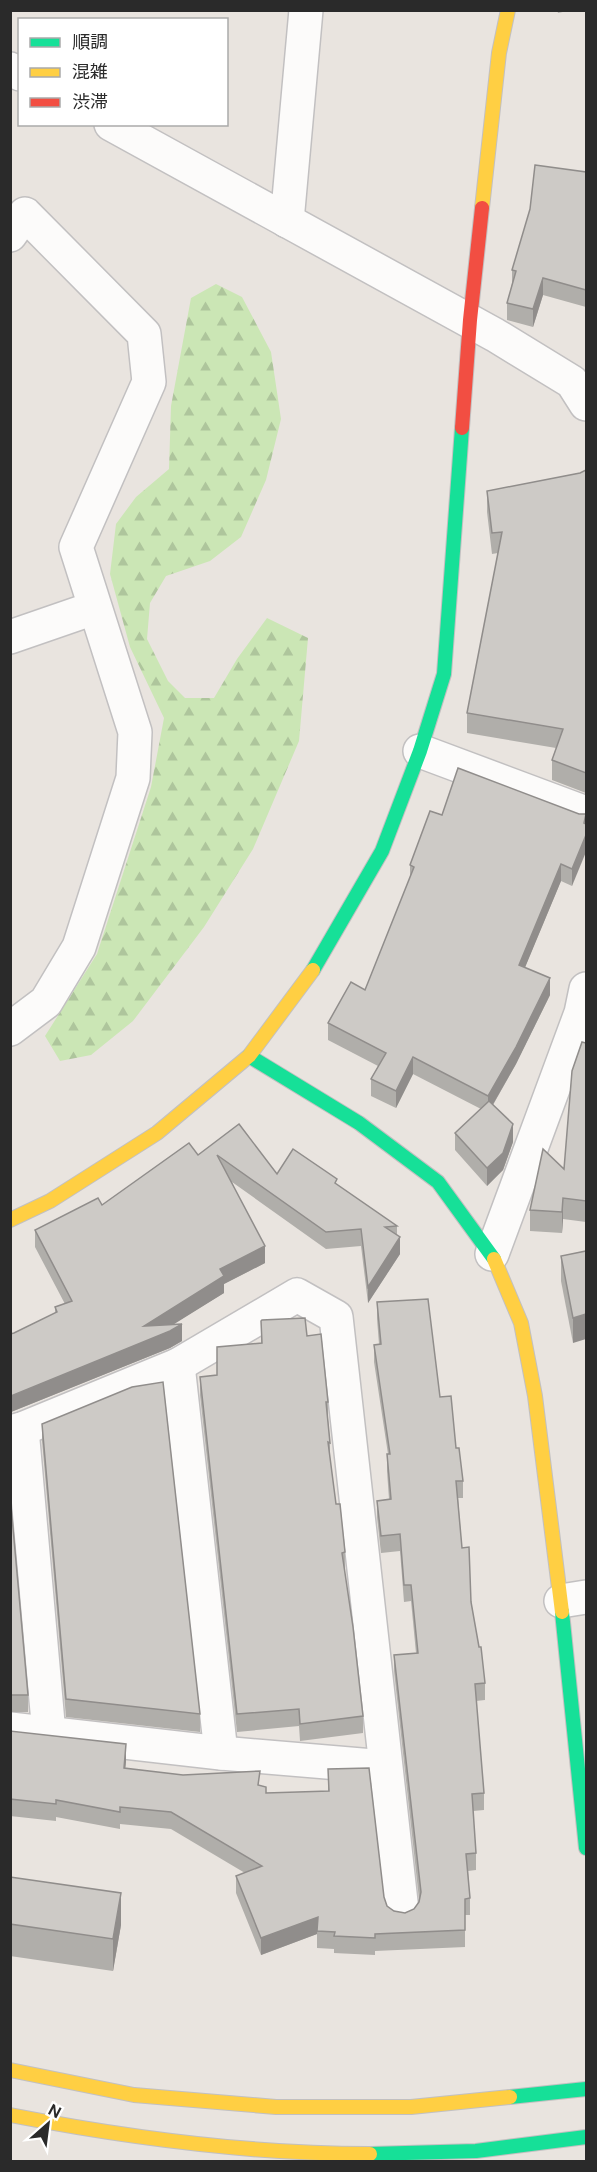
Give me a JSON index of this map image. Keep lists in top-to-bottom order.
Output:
{
  "legend": ["順調", "混雑", "渋滞"],
  "north": "top right"
}
